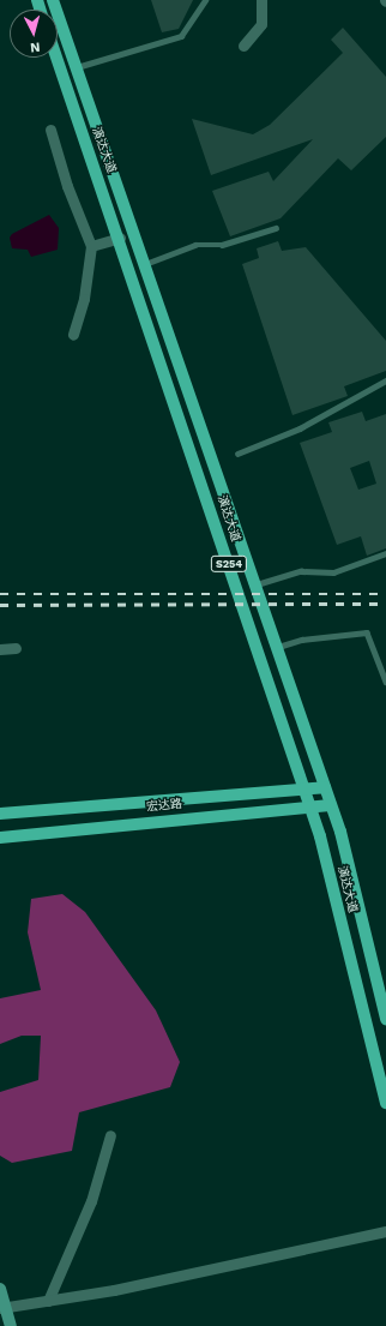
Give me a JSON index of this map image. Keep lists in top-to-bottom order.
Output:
{
  "streets": {
    "main road": ["演达大道", "S254", "宏达路"]
  },
  "crossings": [
    ["演达大道", "宏达路"]
  ],
  "north": "bottom"
}
